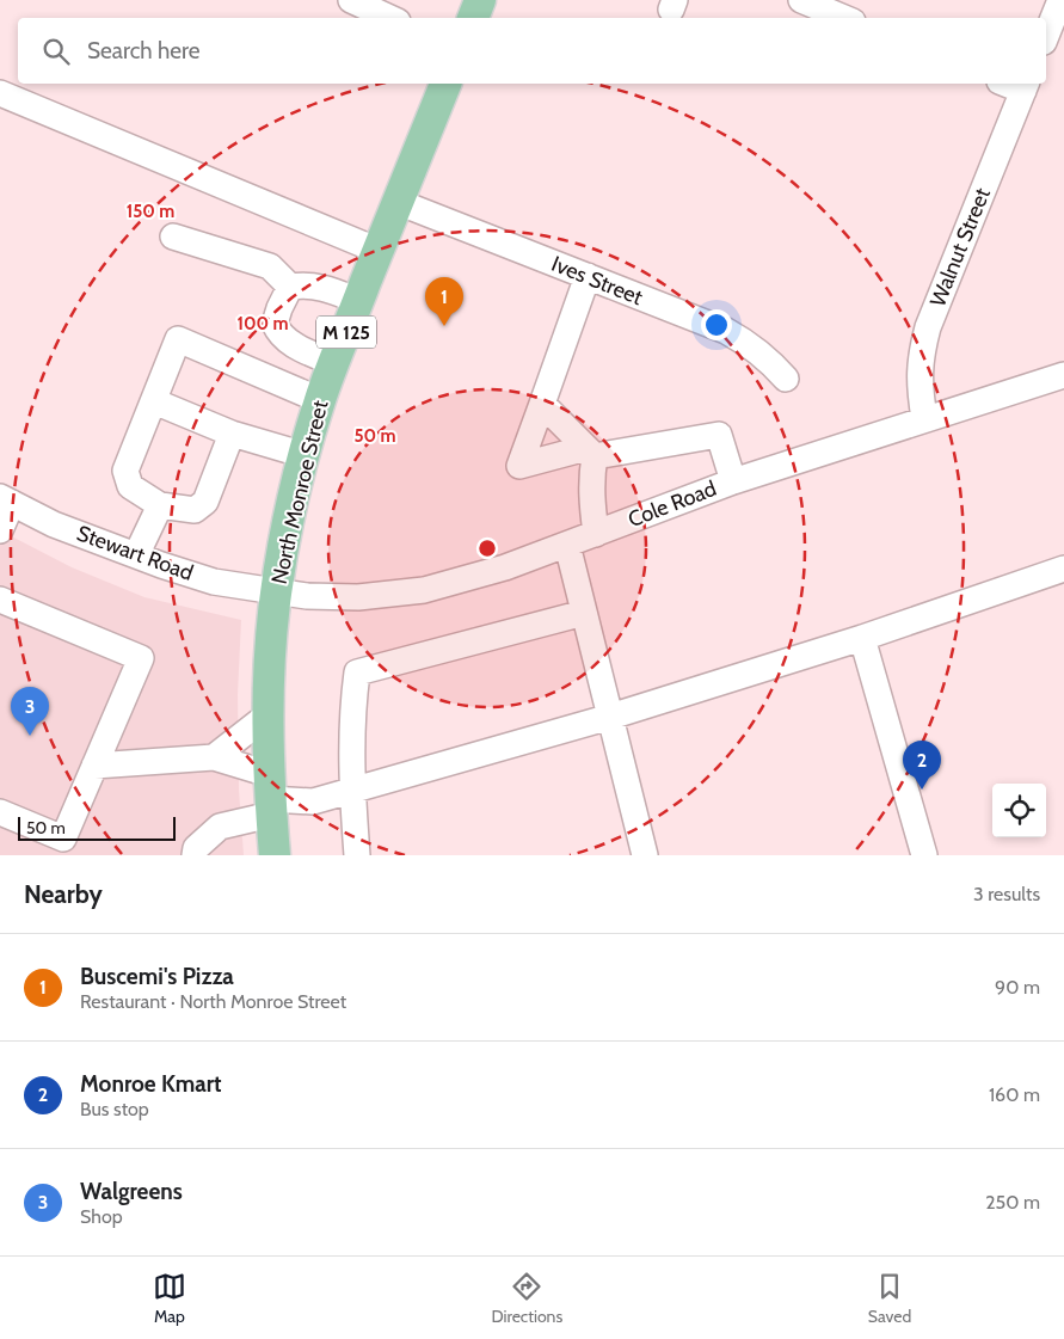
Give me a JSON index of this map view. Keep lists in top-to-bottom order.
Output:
{
  "streets": {
    "main road": ["M 125", "North Monroe Street"],
    "street": [
      "Walnut Street",
      "Ives Street",
      "Cole Road",
      "Stewart Road"
    ]
  },
  "crossings": [
    ["Walnut Street", "Cole Road"],
    ["Ives Street", "North Monroe Street"],
    ["North Monroe Street", "Cole Road"],
    ["North Monroe Street", "Stewart Road"],
    ["Cole Road", "Stewart Road"]
  ],
  "scale_bar": "50 m",
  "page": {
    "search": "Search here",
    "pins": ["1", "3", "2"],
    "scale": "50 m",
    "heading": ["Nearby", "3 results"],
    "list": [
      {
        "mark": "1",
        "name": "Buscemi's Pizza",
        "note": "Restaurant · North Monroe Street",
        "value": "90 m"
      },
      {
        "mark": "2",
        "name": "Monroe Kmart",
        "note": "Bus stop",
        "value": "160 m"
      },
      {
        "mark": "3",
        "name": "Walgreens",
        "note": "Shop",
        "value": "250 m"
      }
    ],
    "nav": ["Map", "Directions", "Saved"]
  },
  "rings": ["150 m", "100 m", "50 m"]
}
